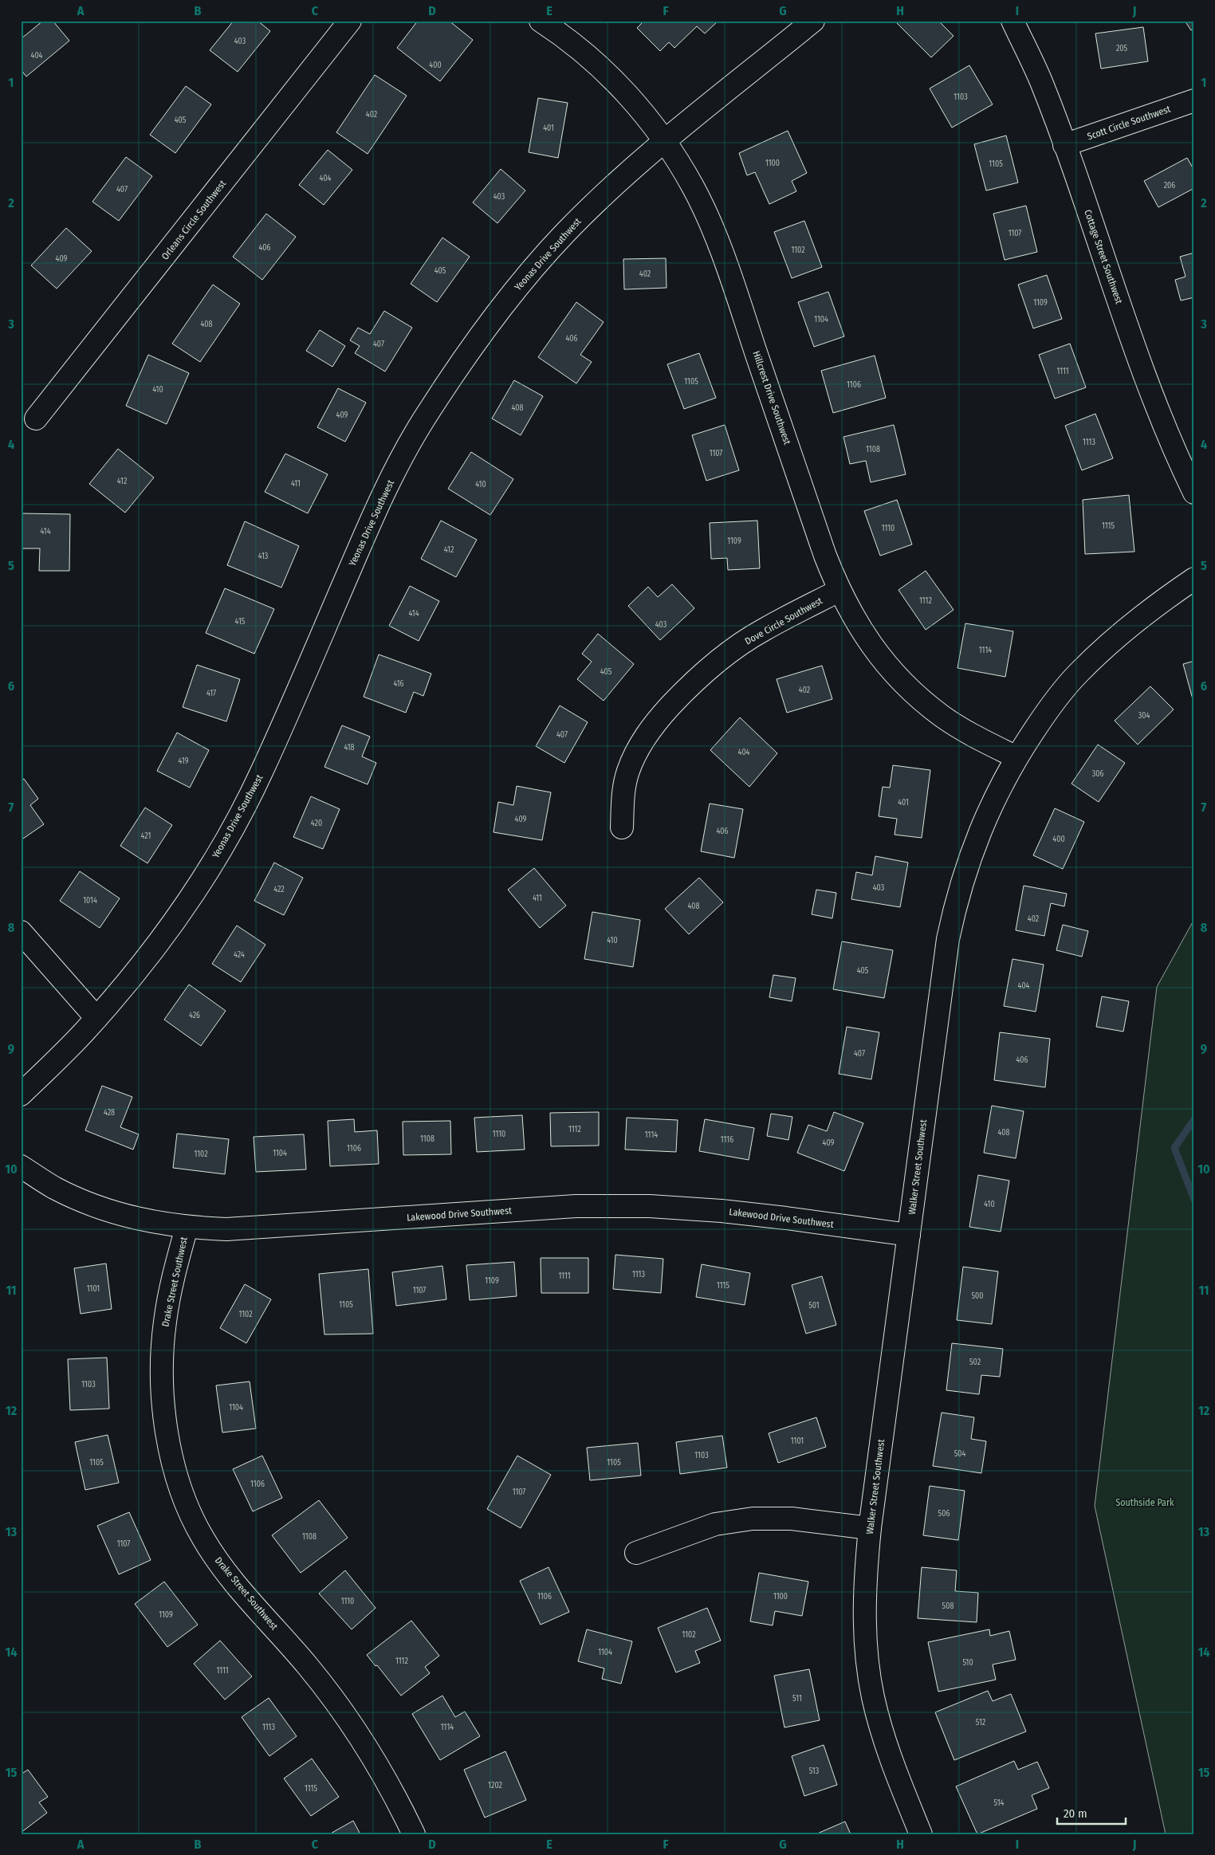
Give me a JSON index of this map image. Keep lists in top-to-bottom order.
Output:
{
  "streets": {
    "street": [
      "Scott Circle Southwest",
      "Orleans Circle Southwest",
      "Yeonas Drive Southwest",
      "Cottage Street Southwest",
      "Hillcrest Drive Southwest",
      "Dove Circle Southwest",
      "Walker Street Southwest",
      "Lakewood Drive Southwest",
      "Drake Street Southwest"
    ]
  },
  "crossings": [
    ["Scott Circle Southwest", "Cottage Street Southwest"],
    ["Yeonas Drive Southwest", "Hillcrest Drive Southwest"],
    ["Hillcrest Drive Southwest", "Dove Circle Southwest"],
    ["Hillcrest Drive Southwest", "Walker Street Southwest"],
    ["Walker Street Southwest", "Lakewood Drive Southwest"],
    ["Lakewood Drive Southwest", "Drake Street Southwest"]
  ],
  "parks": ["Southside Park"],
  "house_numbers": [
    "403",
    "205",
    "404",
    "400",
    "1103",
    "402",
    "405",
    "401",
    "1100",
    "1105",
    "404",
    "206",
    "407",
    "403",
    "1107",
    "406",
    "1102",
    "409",
    "405",
    "402",
    "1109",
    "1104",
    "408",
    "406",
    "407",
    "1111",
    "1105",
    "1106",
    "410",
    "408",
    "409",
    "1113",
    "1108",
    "1107",
    "412",
    "411",
    "410",
    "1115",
    "1110",
    "414",
    "1109",
    "412",
    "413",
    "1112",
    "414",
    "415",
    "403",
    "1114",
    "405",
    "416",
    "402",
    "417",
    "304",
    "407",
    "418",
    "404",
    "419",
    "306",
    "401",
    "409",
    "420",
    "406",
    "421",
    "400",
    "403",
    "422",
    "411",
    "1014",
    "408",
    "402",
    "410",
    "424",
    "405",
    "404",
    "426",
    "407",
    "406",
    "428",
    "1112",
    "408",
    "1110",
    "1114",
    "1108",
    "1116",
    "409",
    "1106",
    "1104",
    "1102",
    "410",
    "1113",
    "1111",
    "1109",
    "1115",
    "1101",
    "1107",
    "500",
    "1105",
    "501",
    "1102",
    "502",
    "1103",
    "1104",
    "1101",
    "504",
    "1103",
    "1105",
    "1105",
    "1106",
    "1107",
    "506",
    "1108",
    "1107",
    "1106",
    "1100",
    "1110",
    "508",
    "1109",
    "1102",
    "1104",
    "1112",
    "510",
    "1111",
    "511",
    "512",
    "1113",
    "1114",
    "513",
    "1202",
    "1115",
    "514"
  ],
  "scale_bar": "20 m",
  "grid": {
    "columns": [
      "A",
      "B",
      "C",
      "D",
      "E",
      "F",
      "G",
      "H",
      "I",
      "J"
    ],
    "rows": [
      "1",
      "2",
      "3",
      "4",
      "5",
      "6",
      "7",
      "8",
      "9",
      "10",
      "11",
      "12",
      "13",
      "14",
      "15"
    ]
  }
}
